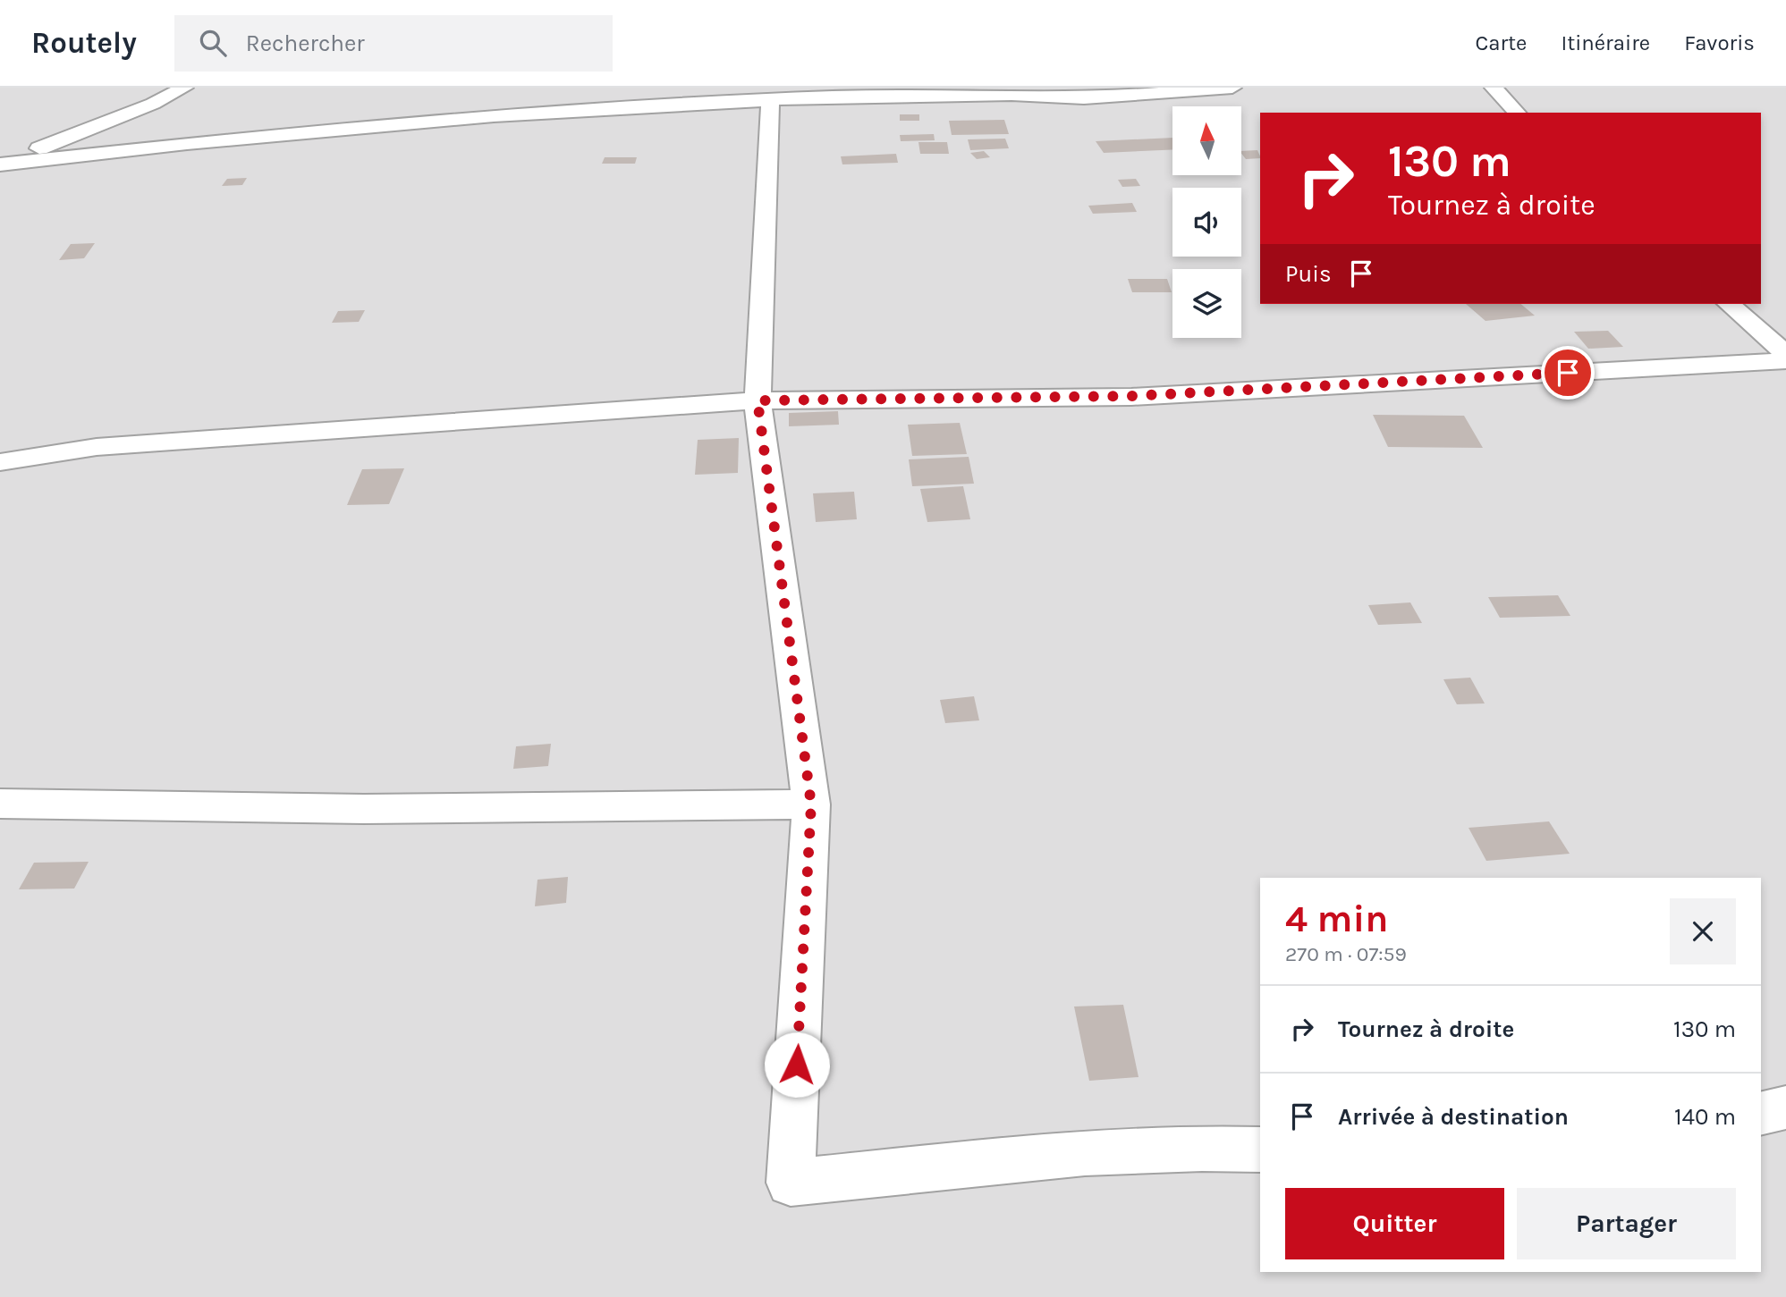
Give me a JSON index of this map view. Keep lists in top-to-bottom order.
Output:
{
  "north": "top",
  "page": {
    "header": "Routely",
    "search": "Rechercher",
    "nav": ["Carte", "Itinéraire", "Favoris"],
    "turn": ["130 m", "Tournez à droite"],
    "then": "Puis",
    "heading": ["4 min", "270 m · 07:59"],
    "list": [
      {
        "name": "Tournez à droite",
        "value": "130 m"
      },
      {
        "name": "Arrivée à destination",
        "value": "140 m"
      }
    ],
    "buttons": ["Quitter", "Partager"]
  }
}
